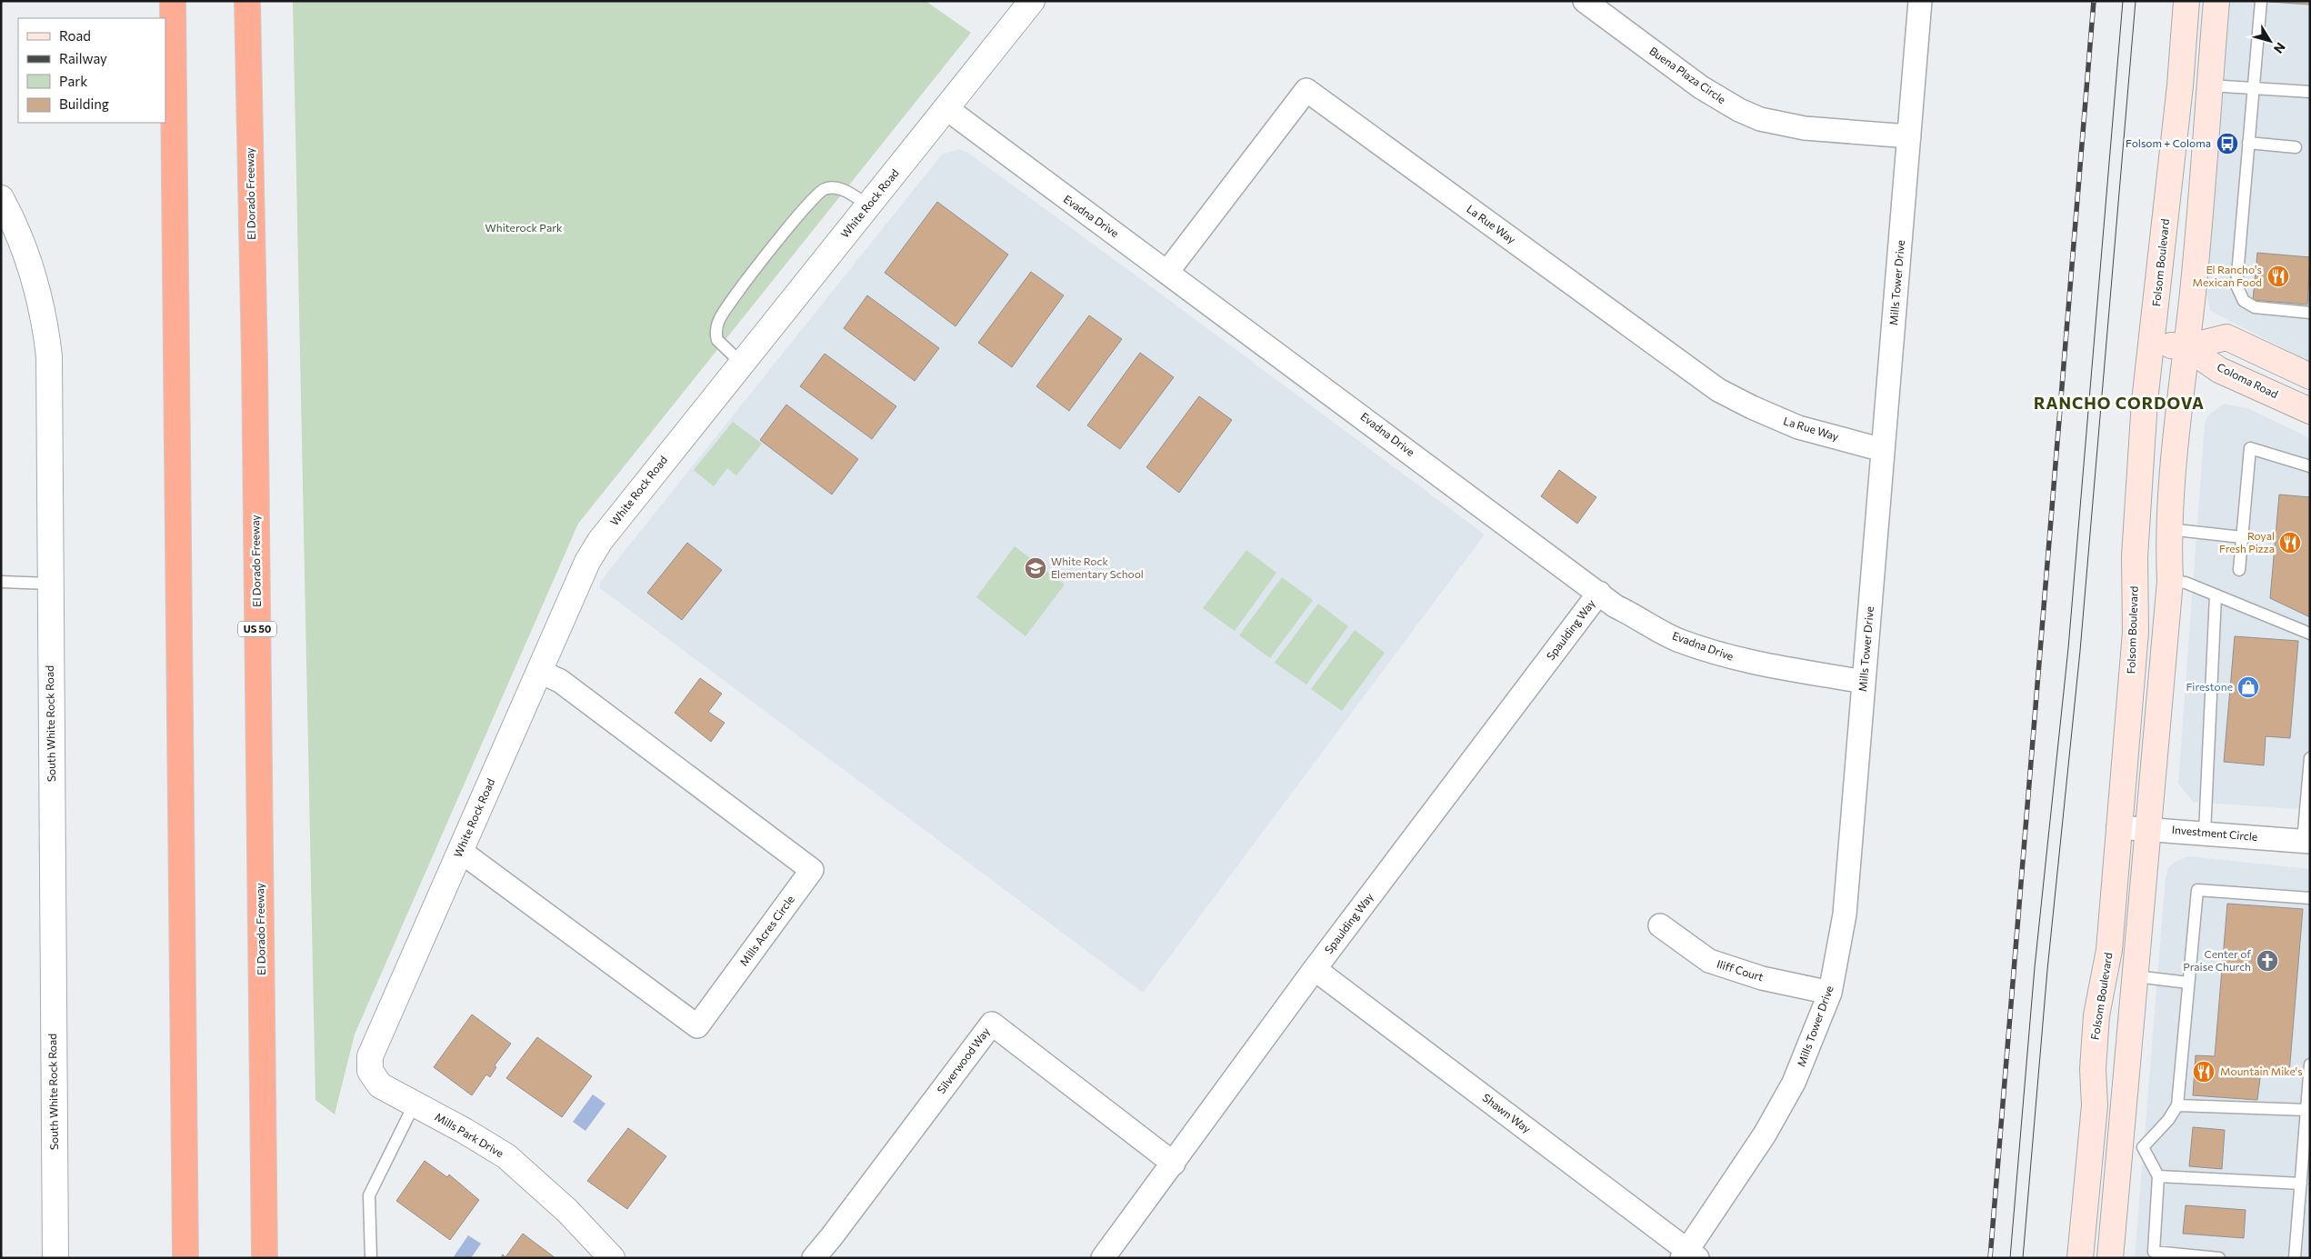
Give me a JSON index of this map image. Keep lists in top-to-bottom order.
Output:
{
  "streets": {
    "highway": ["El Dorado Freeway", "US 50"],
    "main road": ["Folsom Boulevard", "Coloma Road"],
    "street": [
      "Buena Plaza Circle",
      "White Rock Road",
      "Evadna Drive",
      "La Rue Way",
      "Mills Tower Drive",
      "Spaulding Way",
      "South White Rock Road",
      "Investment Circle",
      "Mills Acres Circle",
      "Iliff Court",
      "Silverwood Way",
      "Shawn Way",
      "Mills Park Drive"
    ]
  },
  "crossings": [
    ["Buena Plaza Circle", "Mills Tower Drive"],
    ["White Rock Road", "Evadna Drive"],
    ["White Rock Road", "Mills Acres Circle"],
    ["White Rock Road", "Mills Park Drive"],
    ["Evadna Drive", "La Rue Way"],
    ["Evadna Drive", "Mills Tower Drive"],
    ["Evadna Drive", "Spaulding Way"],
    ["La Rue Way", "Mills Tower Drive"],
    ["Folsom Boulevard", "Coloma Road"],
    ["Folsom Boulevard", "Investment Circle"],
    ["Mills Tower Drive", "Iliff Court"],
    ["Mills Tower Drive", "Shawn Way"],
    ["Spaulding Way", "Silverwood Way"],
    ["Spaulding Way", "Shawn Way"]
  ],
  "districts": ["RANCHO CORDOVA"],
  "parks": ["Whiterock Park"],
  "places": {
    "bus stop": ["Folsom + Coloma"],
    "restaurant": ["El Rancho's Mexican Food", "Royal Fresh Pizza", "Mountain Mike's"],
    "school or university": ["White Rock Elementary School"],
    "shop": ["Firestone"],
    "church": ["Center of Praise Church"]
  },
  "legend": [
    "Road",
    "Railway",
    "Park",
    "Building"
  ],
  "north": "bottom right"
}
